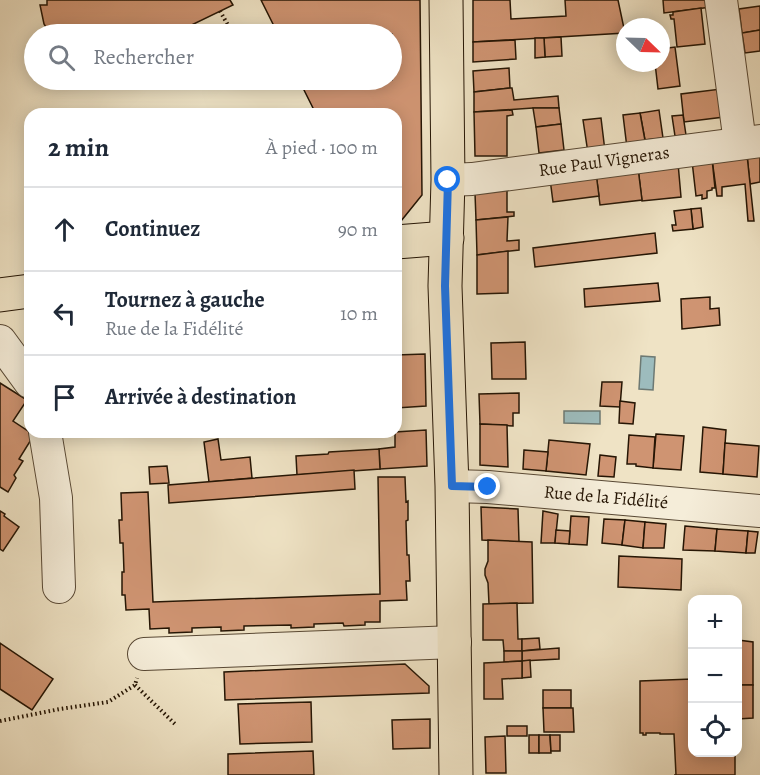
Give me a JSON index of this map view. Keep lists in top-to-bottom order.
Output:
{
  "streets": {
    "street": ["Rue Paul Vigneras", "Rue de la Fidélité"]
  },
  "north": "bottom right",
  "page": {
    "search": "Rechercher",
    "heading": ["2 min", "À pied · 100 m"],
    "list": [
      ["Continuez", "90 m"],
      ["Tournez à gauche", "Rue de la Fidélité", "10 m"],
      "Arrivée à destination"
    ],
    "map_buttons": ["+", "−"]
  }
}
